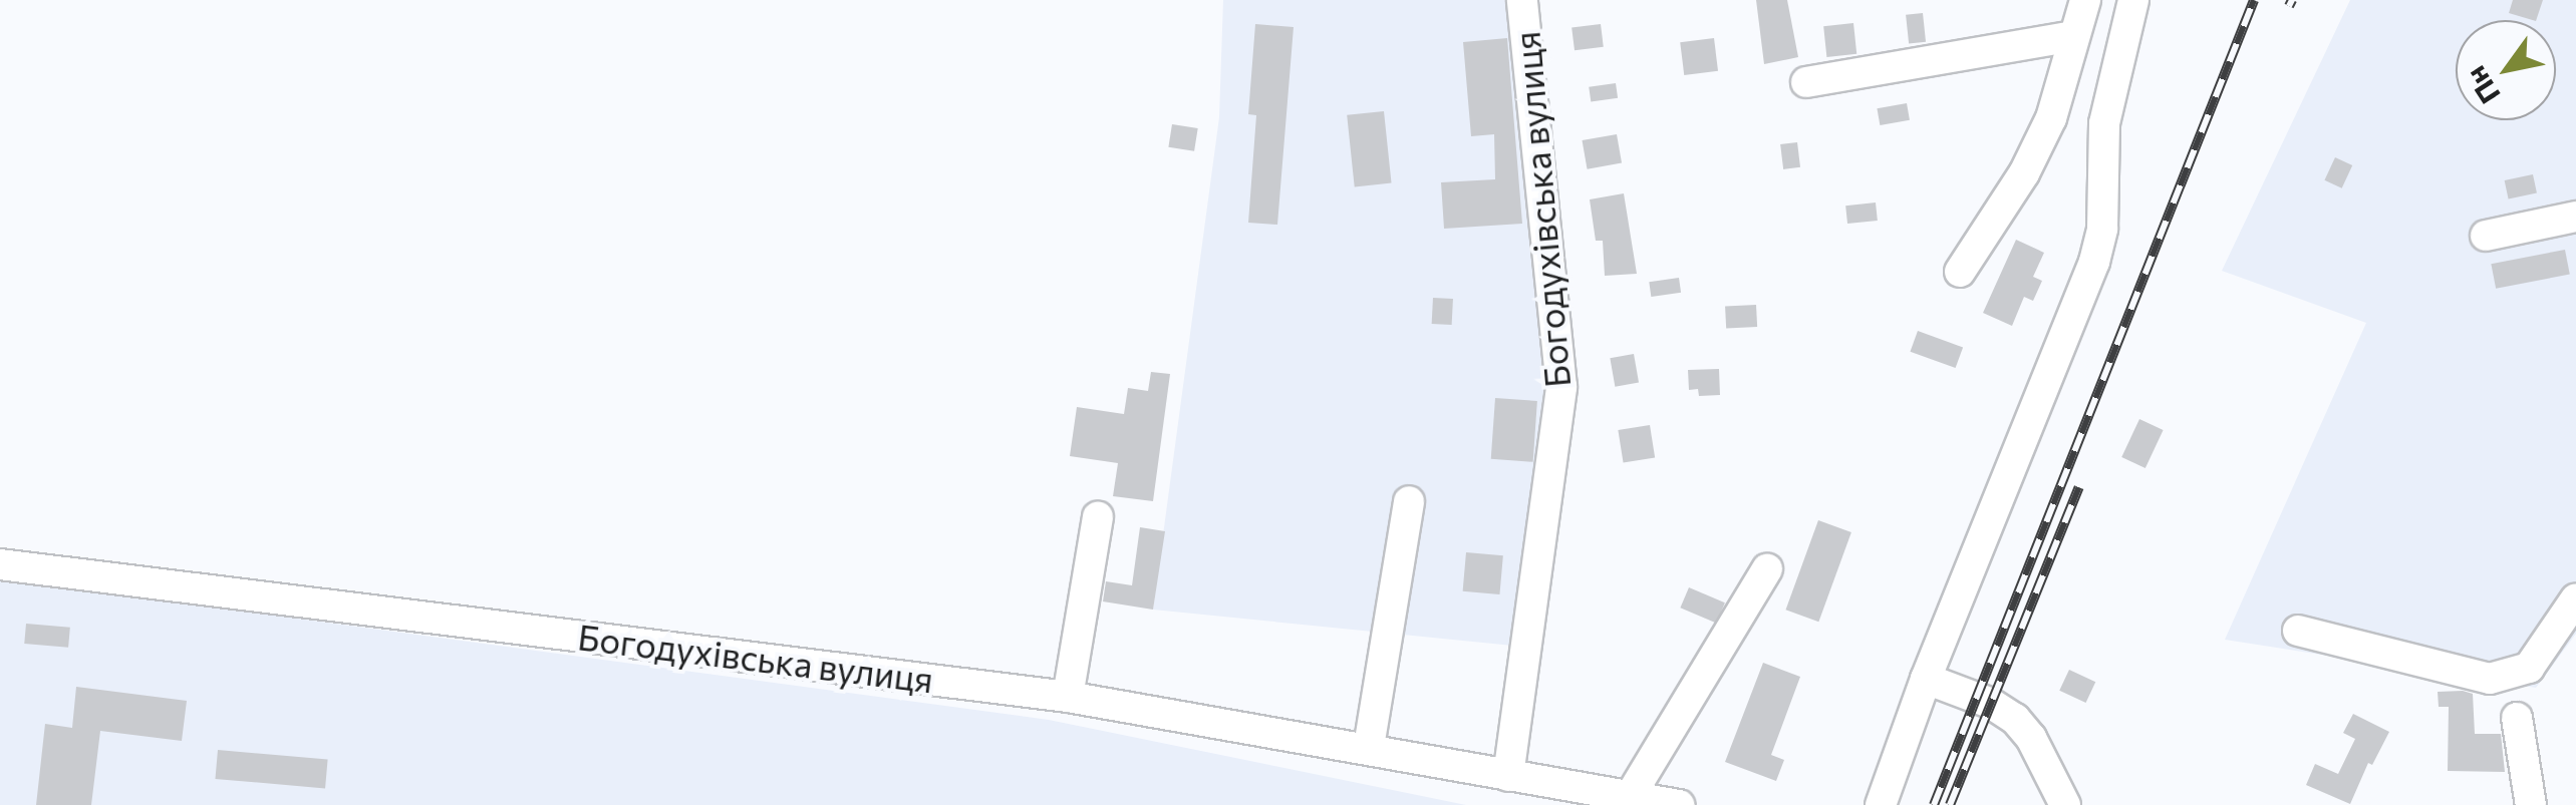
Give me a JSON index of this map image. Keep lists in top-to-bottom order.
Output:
{
  "streets": {
    "street": ["Богодухівська вулиця"]
  },
  "north": "bottom left"
}
